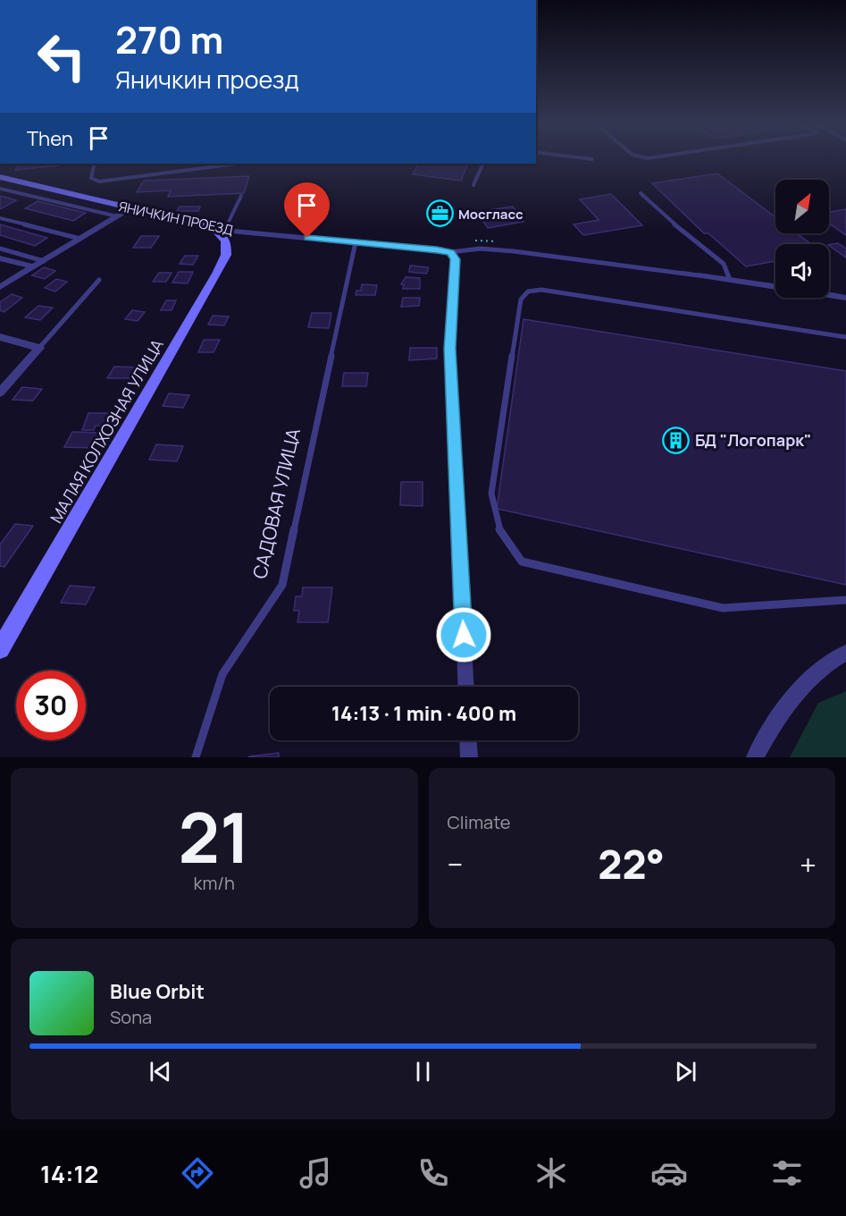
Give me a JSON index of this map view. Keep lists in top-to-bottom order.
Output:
{
  "streets": {
    "street": ["ЯНИЧКИН ПРОЕЗД", "МАЛАЯ КОЛХОЗНАЯ УЛИЦА"],
    "lane": ["САДОВАЯ УЛИЦА"]
  },
  "crossings": [
    ["ЯНИЧКИН ПРОЕЗД", "МАЛАЯ КОЛХОЗНАЯ УЛИЦА"],
    ["ЯНИЧКИН ПРОЕЗД", "САДОВАЯ УЛИЦА"]
  ],
  "places": {
    "office": ["Мосгласс"],
    "building": ["БД \"Логопарк\""]
  },
  "north": "top right",
  "page": {
    "turn": ["270 m", "Яничкин проезд"],
    "then": "Then",
    "limit": "30",
    "trip": "14:13 · 1 min · 400 m",
    "tile": [
      ["21", "km/h"],
      "Climate"
    ],
    "heat": ["−", "22°", "+"],
    "song": ["Blue Orbit", "Sona"],
    "tabs": "14:12"
  }
}
